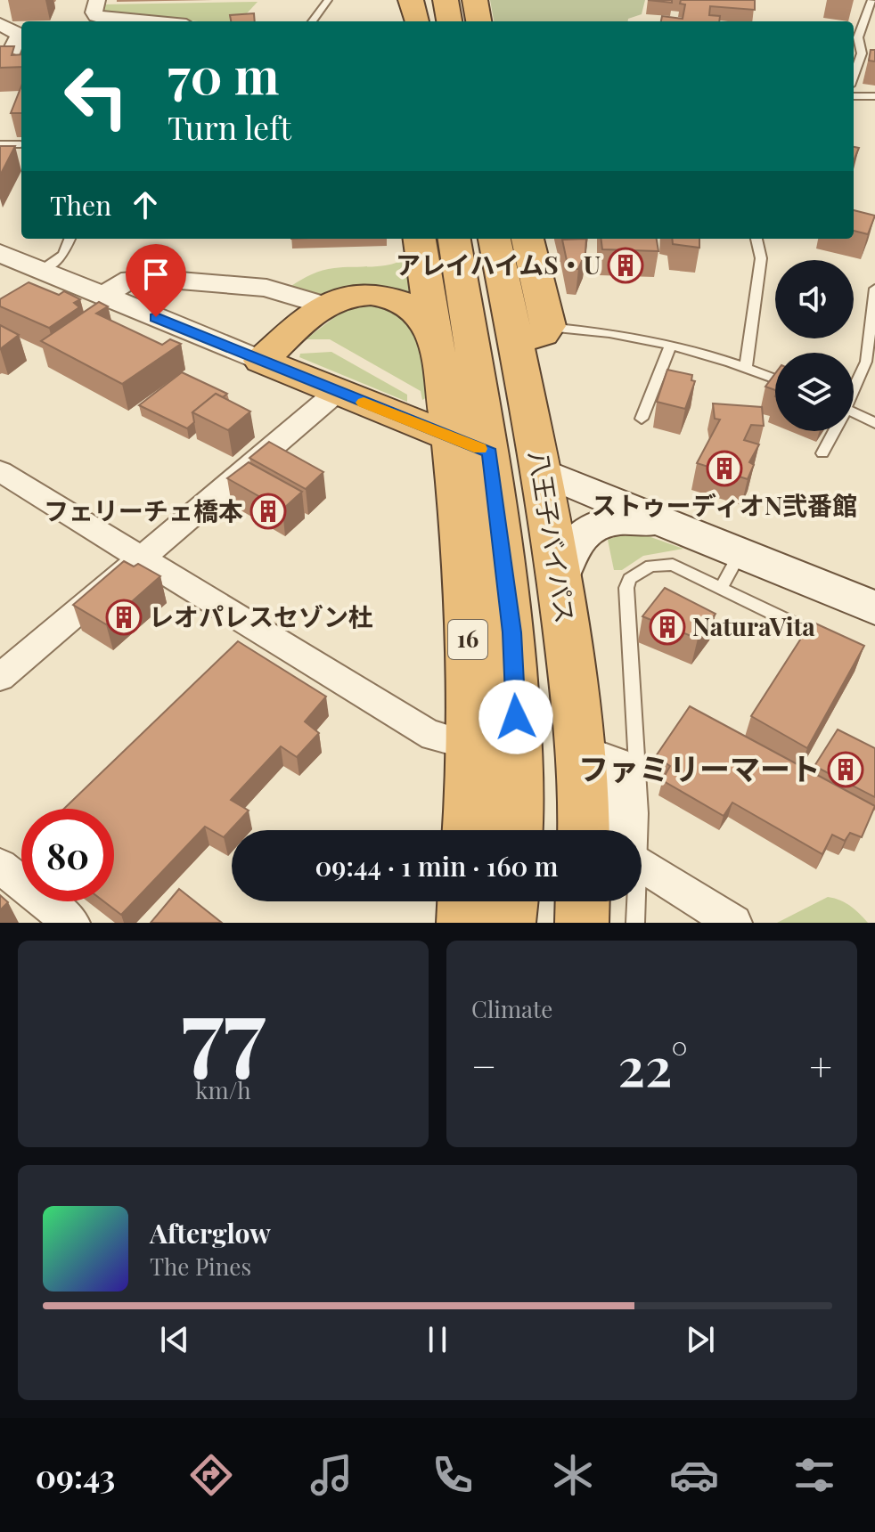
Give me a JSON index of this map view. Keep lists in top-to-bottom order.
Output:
{
  "streets": {
    "highway": ["八王子バイパス", "16"]
  },
  "crossings": [
    ["八王子バイパス", "16"]
  ],
  "places": {
    "building": [
      "アレイハイムS・U",
      "ストゥーディオN弐番館",
      "フェリーチェ橋本",
      "レオパレスセゾン杜",
      "NaturaVita",
      "ファミリーマート"
    ]
  },
  "page": {
    "turn": ["70 m", "Turn left"],
    "then": "Then",
    "limit": "80",
    "trip": "09:44 · 1 min · 160 m",
    "tile": [
      ["77", "km/h"],
      "Climate"
    ],
    "heat": ["−", "22°", "+"],
    "song": ["Afterglow", "The Pines"],
    "tabs": "09:43"
  }
}
